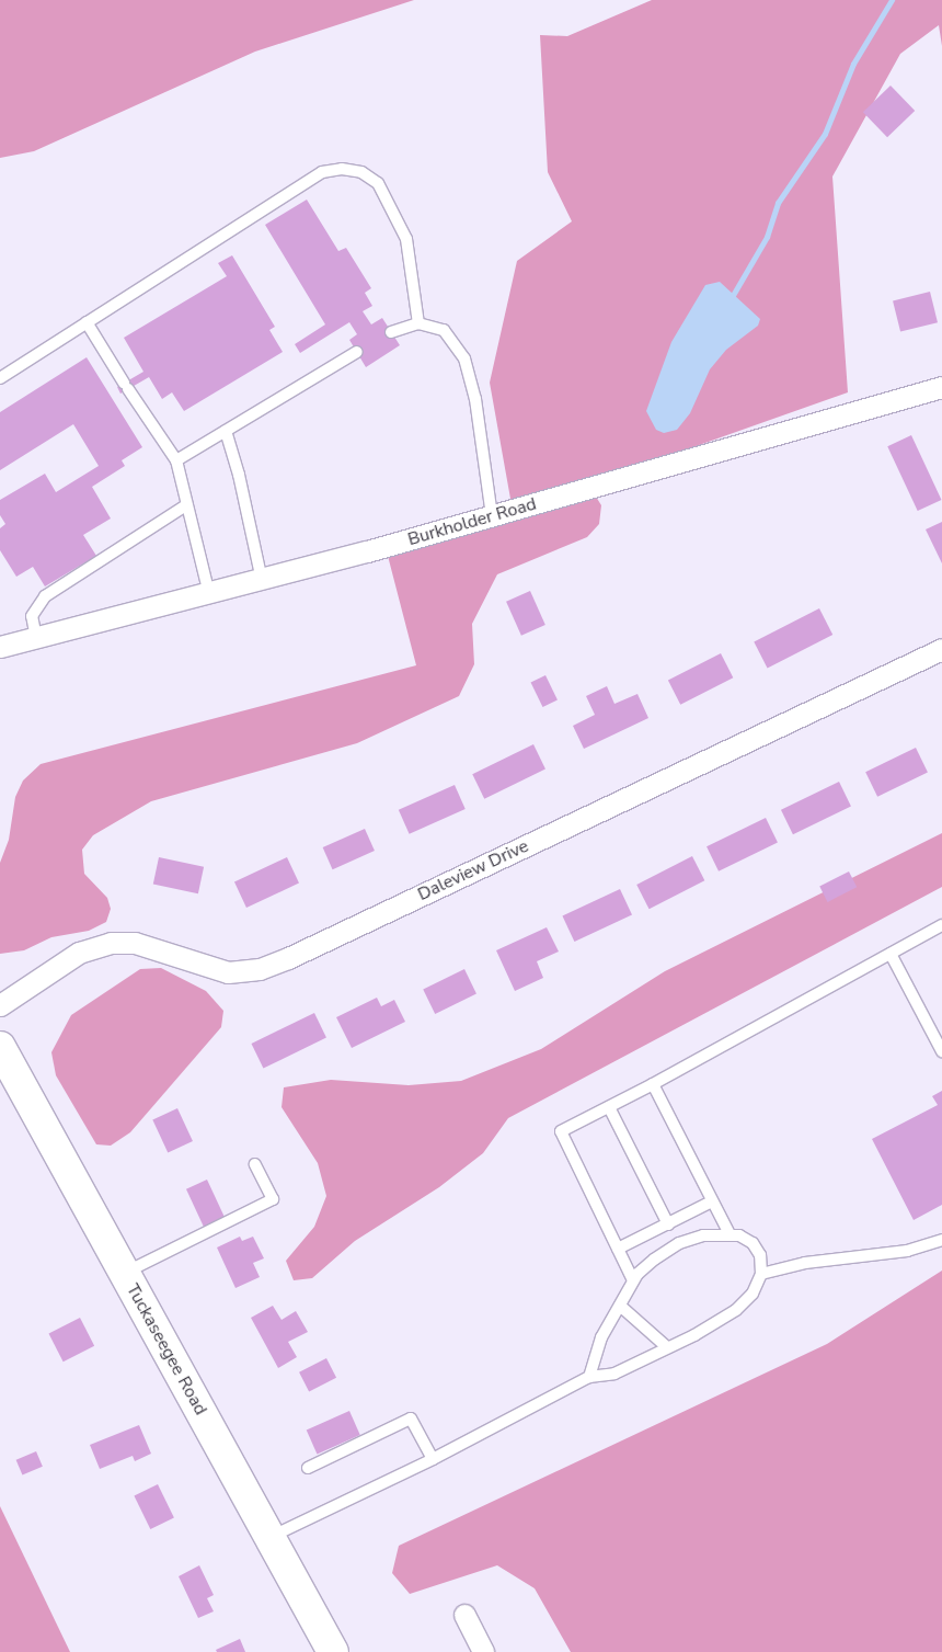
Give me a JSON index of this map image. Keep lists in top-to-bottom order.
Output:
{
  "streets": {
    "street": ["Burkholder Road", "Daleview Drive", "Tuckaseegee Road"]
  }
}
